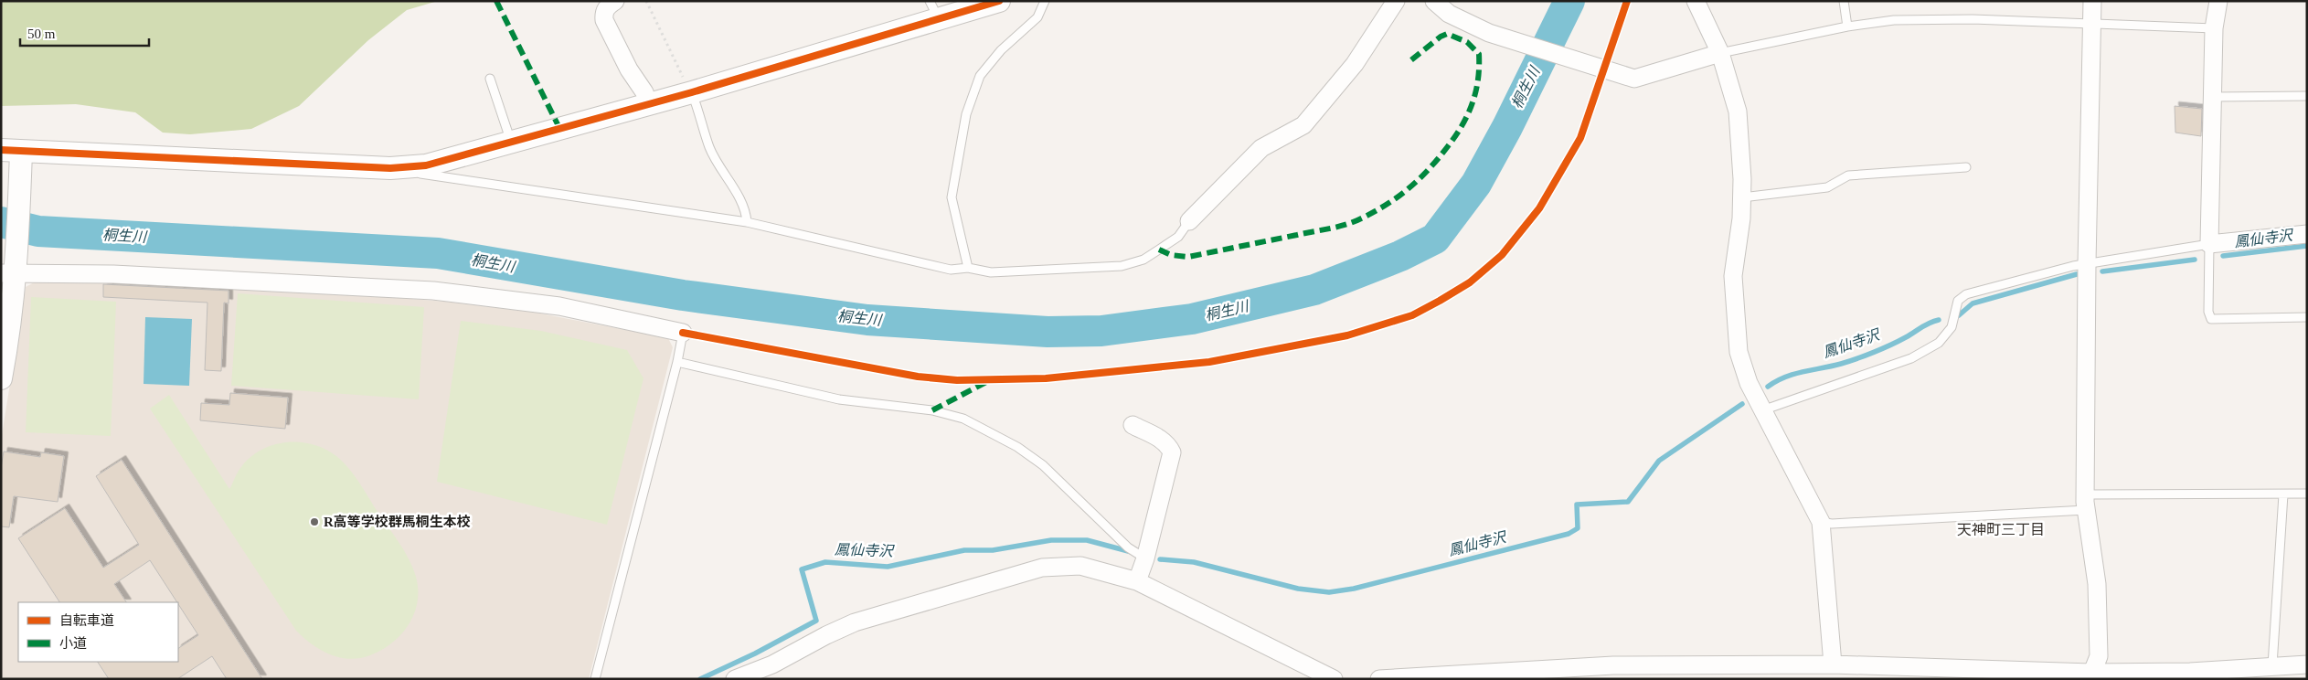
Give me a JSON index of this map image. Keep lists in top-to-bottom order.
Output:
{
  "districts": ["天神町三丁目"],
  "water": ["桐生川", "鳳仙寺沢"],
  "places": ["R高等学校群馬桐生本校"],
  "legend": ["自転車道", "小道"],
  "scale_bar": "50 m"
}
